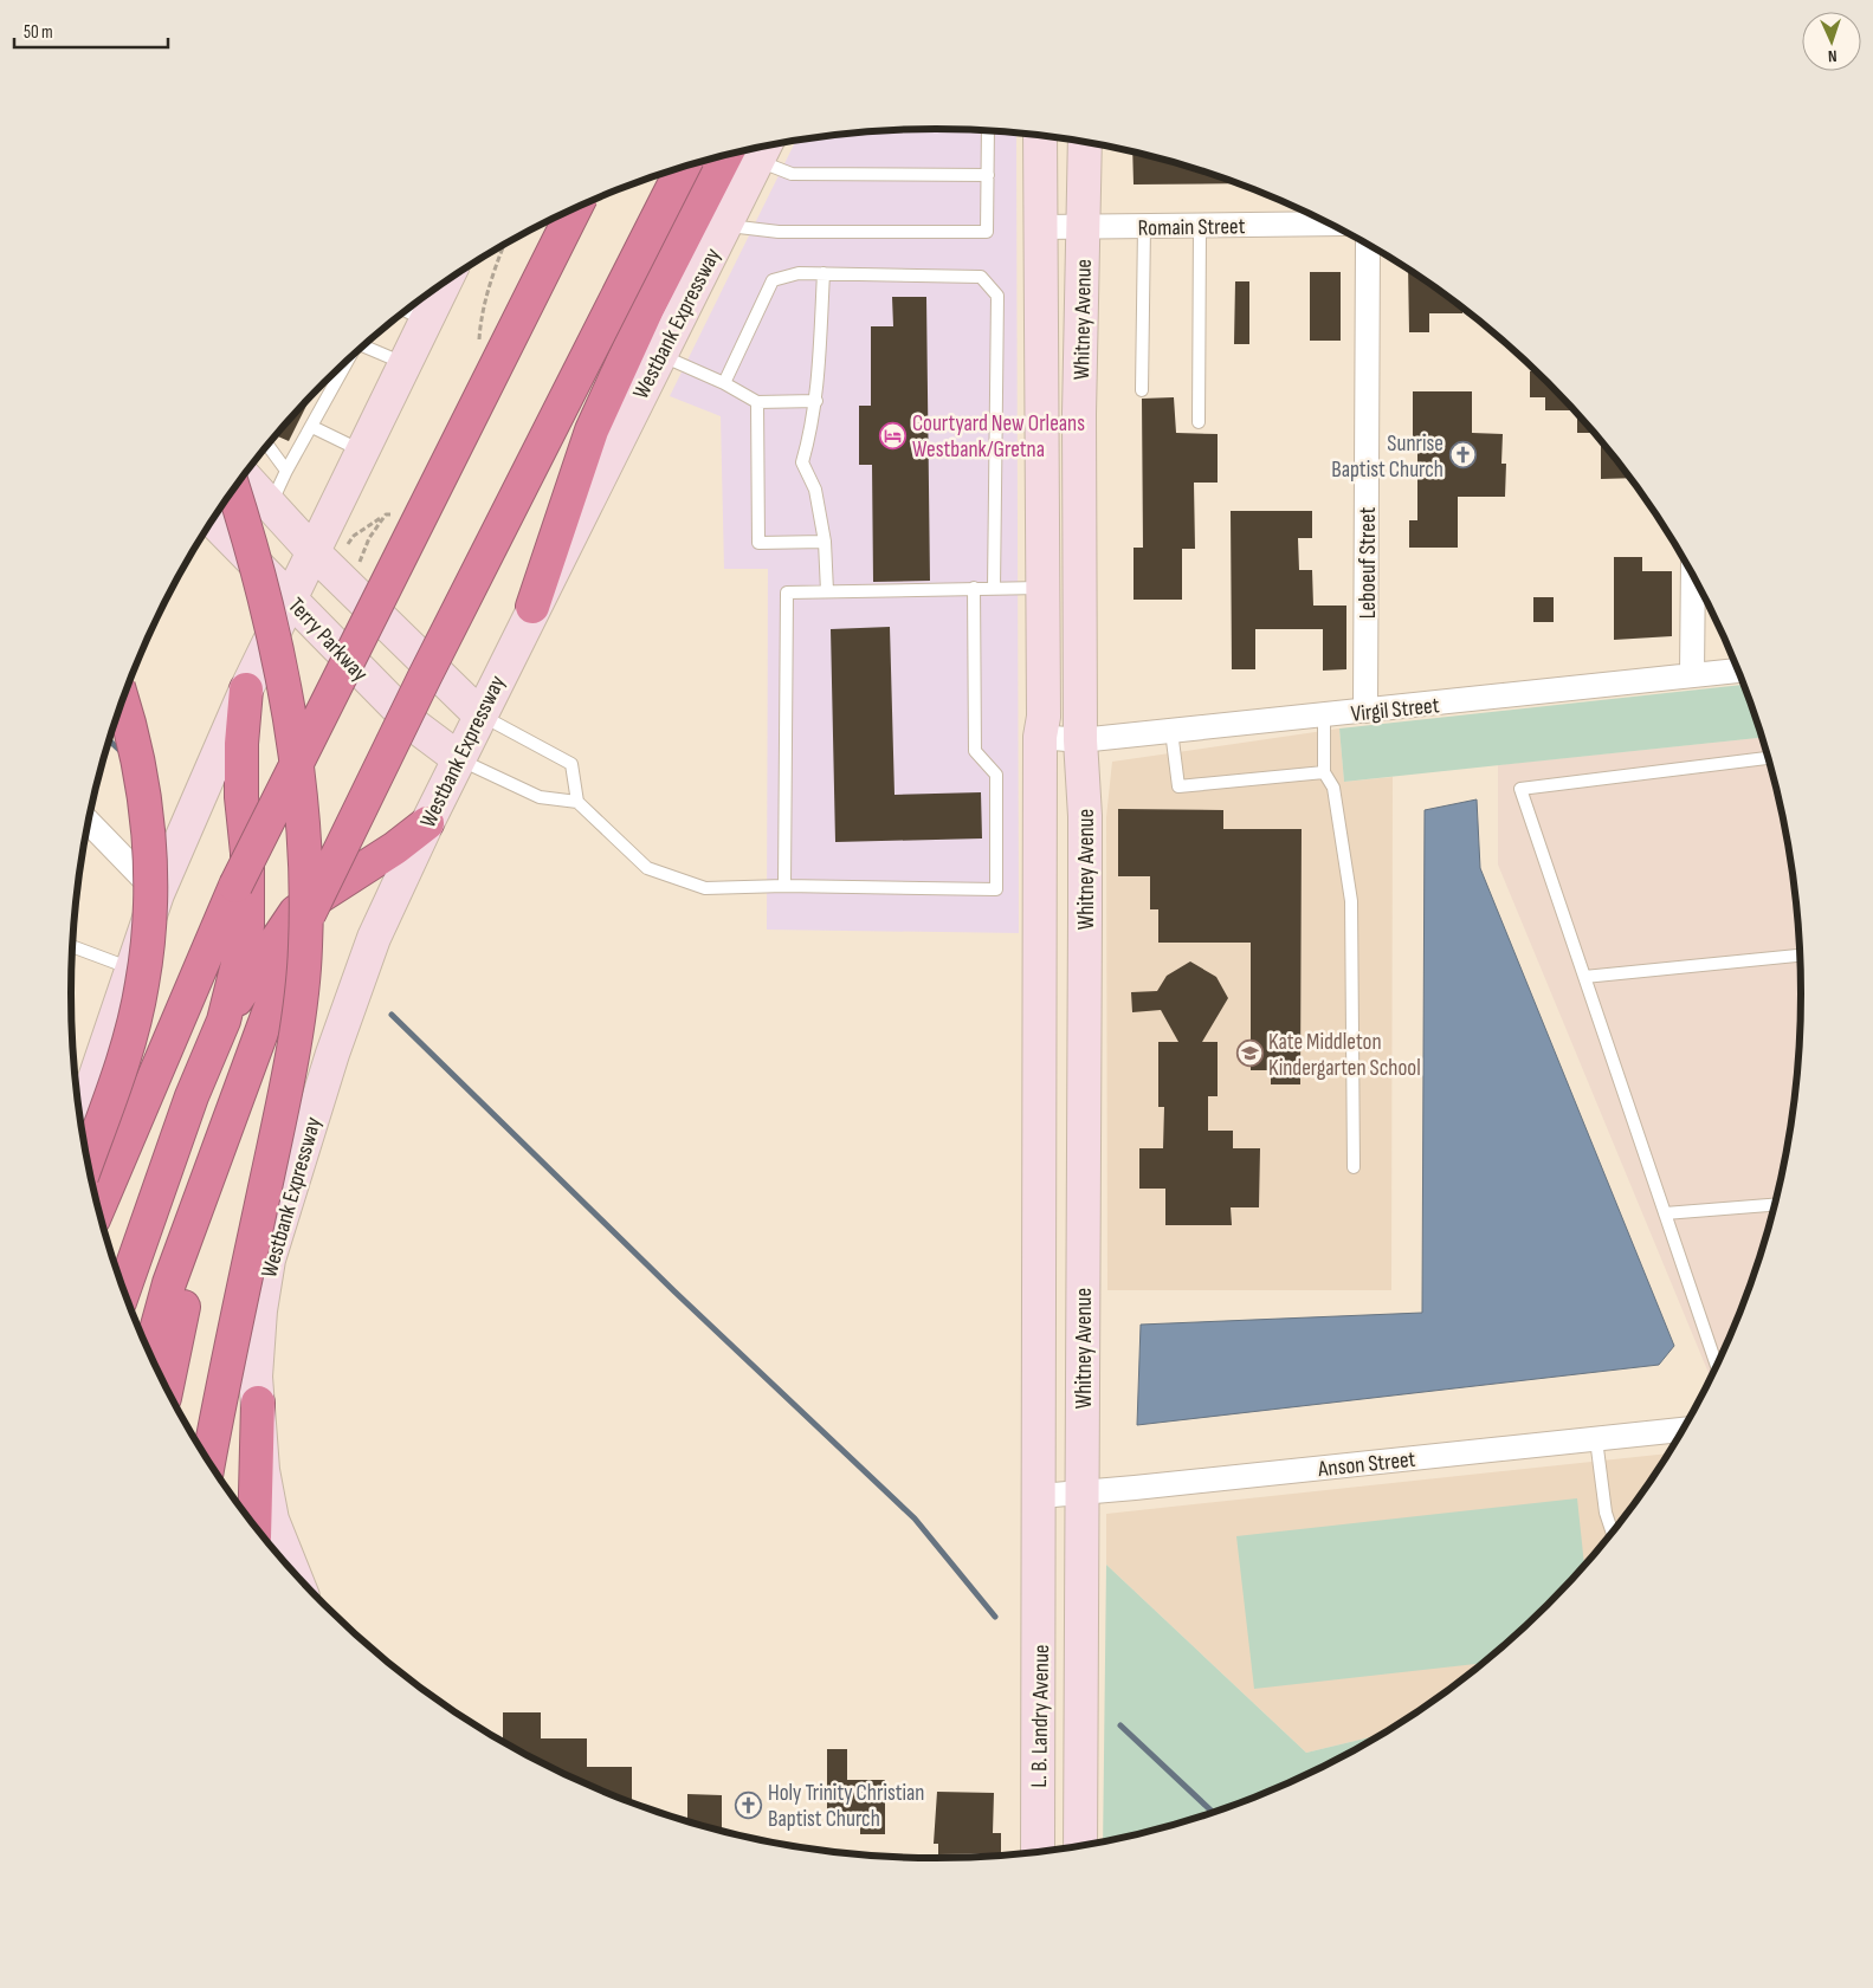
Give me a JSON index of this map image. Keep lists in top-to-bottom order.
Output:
{
  "streets": {
    "street": [
      "Romain Street",
      "Whitney Avenue",
      "Westbank Expressway",
      "Leboeuf Street",
      "Terry Parkway",
      "Virgil Street",
      "Anson Street",
      "L. B. Landry Avenue"
    ]
  },
  "crossings": [
    ["Romain Street", "Whitney Avenue"],
    ["Whitney Avenue", "Virgil Street"],
    ["Whitney Avenue", "Anson Street"],
    ["Whitney Avenue", "L. B. Landry Avenue"],
    ["Westbank Expressway", "Terry Parkway"],
    ["Leboeuf Street", "Virgil Street"]
  ],
  "places": {
    "hotel": ["Courtyard New Orleans Westbank/Gretna"],
    "church": ["Sunrise Baptist Church", "Holy Trinity Christian Baptist Church"],
    "school or university": ["Kate Middleton Kindergarten School"]
  },
  "scale_bar": "50 m",
  "north": "bottom"
}
